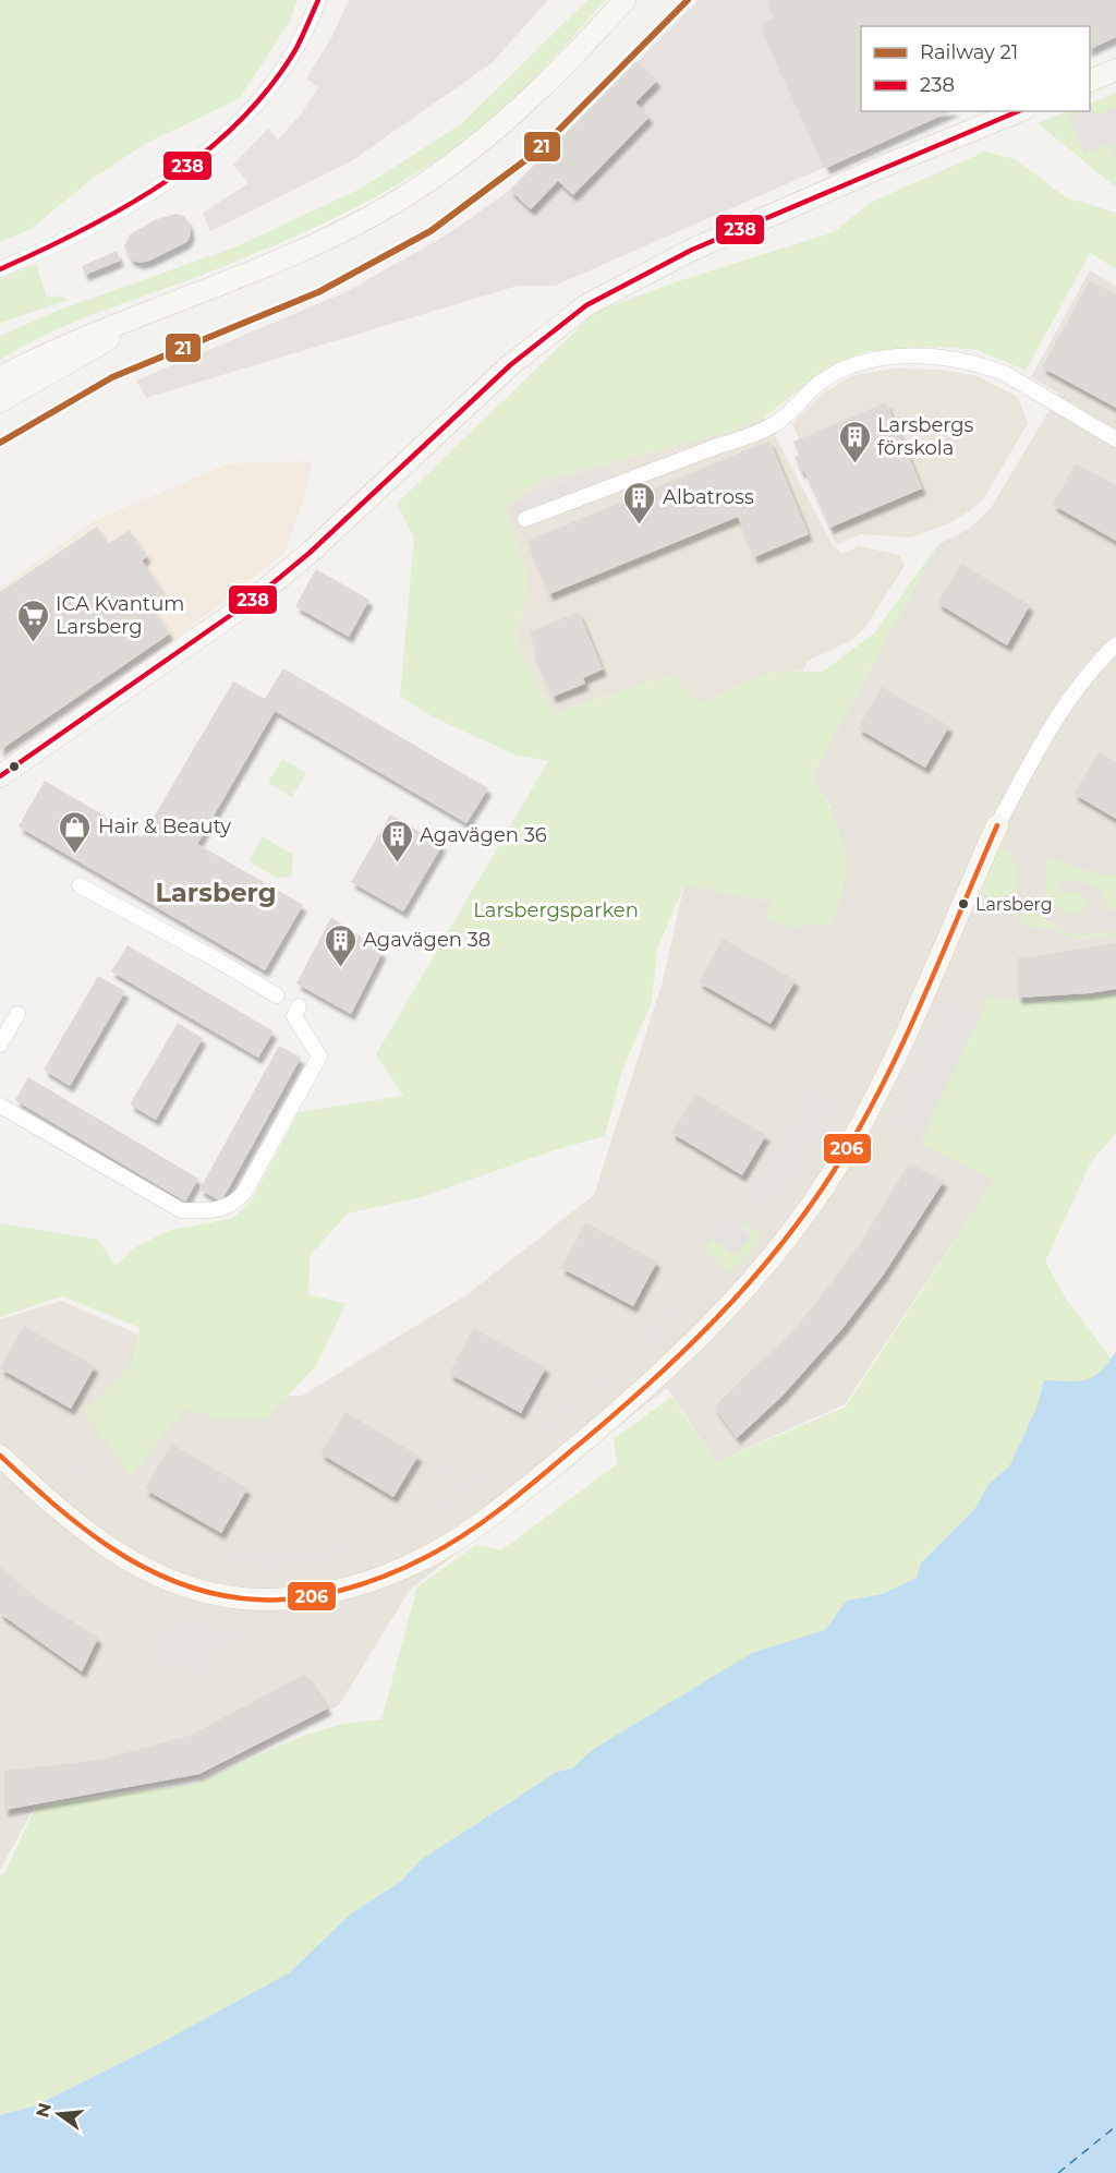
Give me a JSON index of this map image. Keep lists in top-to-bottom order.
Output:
{
  "districts": ["Larsberg"],
  "parks": ["Larsbergsparken"],
  "places": {
    "building": [
      "Larsbergs förskola",
      "Albatross",
      "Agavägen 36",
      "Agavägen 38"
    ],
    "supermarket": ["ICA Kvantum Larsberg"],
    "shop": ["Hair & Beauty"],
    "other": ["Larsberg"]
  },
  "lines": ["rail line 21", "transit line 238", "transit line 206"],
  "legend": ["Railway 21", "238"],
  "north": "left"
}
